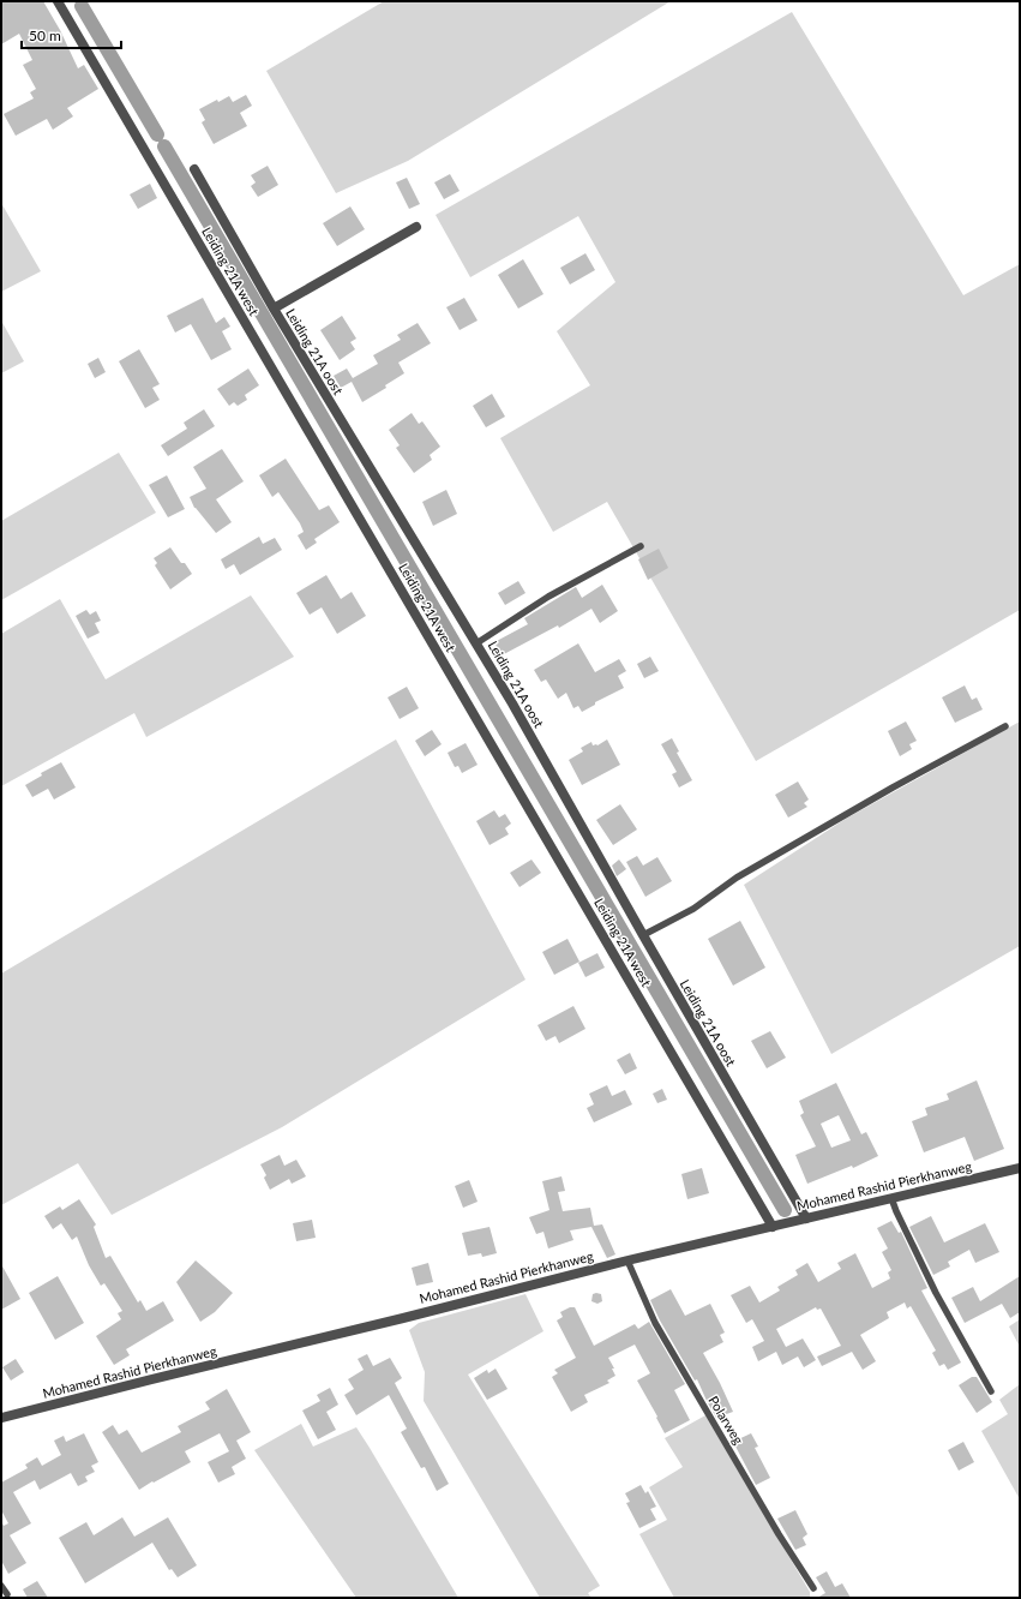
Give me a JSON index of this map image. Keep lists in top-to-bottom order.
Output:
{
  "streets": {
    "street": ["Leiding 21A west", "Leiding 21A oost", "Mohamed Rashid Pierkhanweg"],
    "lane": ["Polarweg"]
  },
  "crossings": [
    ["Leiding 21A west", "Mohamed Rashid Pierkhanweg"],
    ["Leiding 21A oost", "Mohamed Rashid Pierkhanweg"],
    ["Mohamed Rashid Pierkhanweg", "Polarweg"]
  ],
  "scale_bar": "50 m"
}
